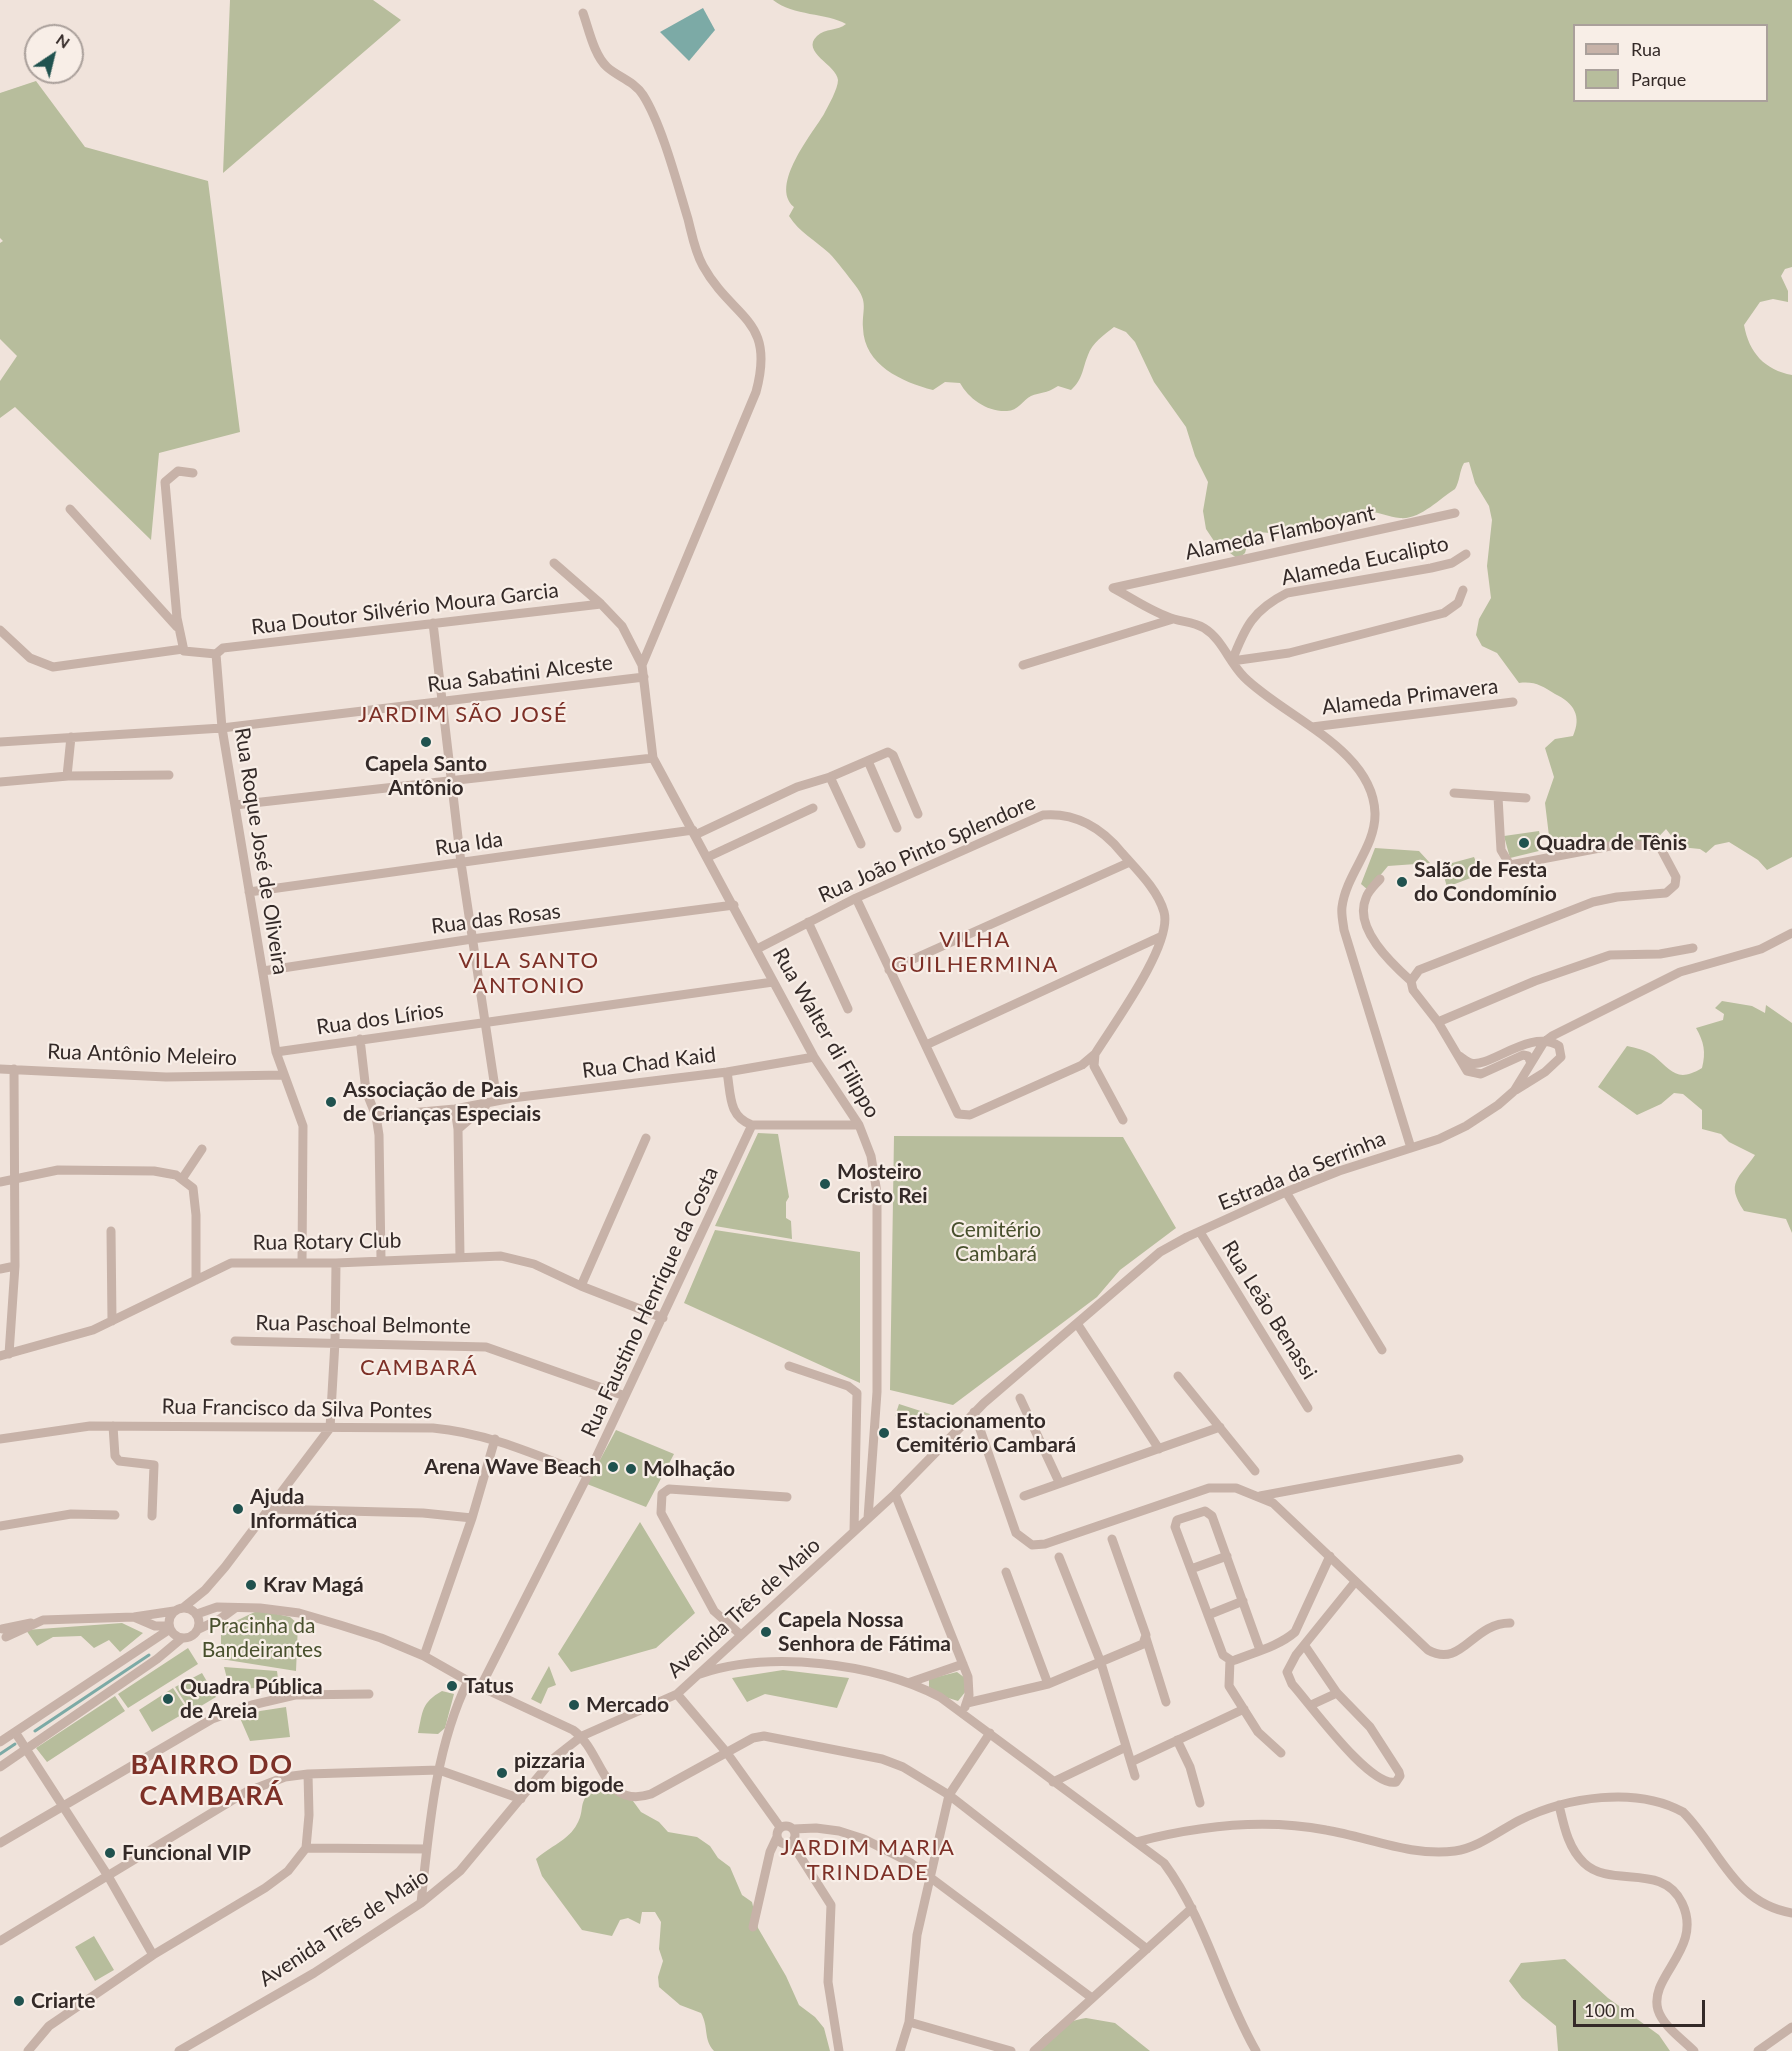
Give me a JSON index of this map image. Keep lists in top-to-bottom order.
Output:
{
  "streets": {
    "street": [
      "Alameda Flamboyant",
      "Alameda Eucalipto",
      "Rua Doutor Silvério Moura Garcia",
      "Rua Sabatini Alceste",
      "Alameda Primavera",
      "Rua Ida",
      "Rua João Pinto Splendore",
      "Rua Roque José de Oliveira",
      "Rua das Rosas",
      "Rua dos Lírios",
      "Rua Walter di Filippo",
      "Rua Antônio Meleiro",
      "Rua Chad Kaid",
      "Estrada da Serrinha",
      "Rua Rotary Club",
      "Rua Faustino Henrique da Costa",
      "Rua Leão Benassi",
      "Rua Paschoal Belmonte",
      "Rua Francisco da Silva Pontes",
      "Avenida Três de Maio"
    ]
  },
  "crossings": [
    ["Rua Doutor Silvério Moura Garcia", "Rua Roque José de Oliveira"],
    ["Rua Doutor Silvério Moura Garcia", "Rua Walter di Filippo"],
    ["Rua Sabatini Alceste", "Rua Roque José de Oliveira"],
    ["Rua Sabatini Alceste", "Rua Walter di Filippo"],
    ["Rua Ida", "Rua Roque José de Oliveira"],
    ["Rua Ida", "Rua Walter di Filippo"],
    ["Rua João Pinto Splendore", "Rua Walter di Filippo"],
    ["Rua Roque José de Oliveira", "Rua das Rosas"],
    ["Rua Roque José de Oliveira", "Rua dos Lírios"],
    ["Rua Roque José de Oliveira", "Rua Antônio Meleiro"],
    ["Rua Roque José de Oliveira", "Rua Rotary Club"],
    ["Rua das Rosas", "Rua Walter di Filippo"],
    ["Rua dos Lírios", "Rua Walter di Filippo"],
    ["Rua Walter di Filippo", "Rua Chad Kaid"],
    ["Rua Walter di Filippo", "Estrada da Serrinha"],
    ["Rua Walter di Filippo", "Avenida Três de Maio"],
    ["Estrada da Serrinha", "Rua Leão Benassi"],
    ["Estrada da Serrinha", "Avenida Três de Maio"],
    ["Rua Rotary Club", "Rua Faustino Henrique da Costa"],
    ["Rua Faustino Henrique da Costa", "Rua Paschoal Belmonte"],
    ["Rua Faustino Henrique da Costa", "Rua Francisco da Silva Pontes"]
  ],
  "districts": [
    "JARDIM SÃO JOSÉ",
    "VILHA GUILHERMINA",
    "VILA SANTO ANTONIO",
    "CAMBARÁ",
    "BAIRRO DO CAMBARÁ",
    "JARDIM MARIA TRINDADE"
  ],
  "parks": ["Cemitério Cambará", "Pracinha da Bandeirantes"],
  "places": [
    "Capela Santo Antônio",
    "Quadra de Tênis",
    "Salão de Festa do Condomínio",
    "Associação de Pais de Crianças Especiais",
    "Mosteiro Cristo Rei",
    "Estacionamento Cemitério Cambará",
    "Arena Wave Beach",
    "Molhação",
    "Ajuda Informática",
    "Krav Magá",
    "Capela Nossa Senhora de Fátima",
    "Tatus",
    "Quadra Pública de Areia",
    "Mercado",
    "pizzaria dom bigode",
    "Funcional VIP",
    "Criarte"
  ],
  "legend": ["Rua", "Parque"],
  "scale_bar": "100 m",
  "north": "top right"
}
